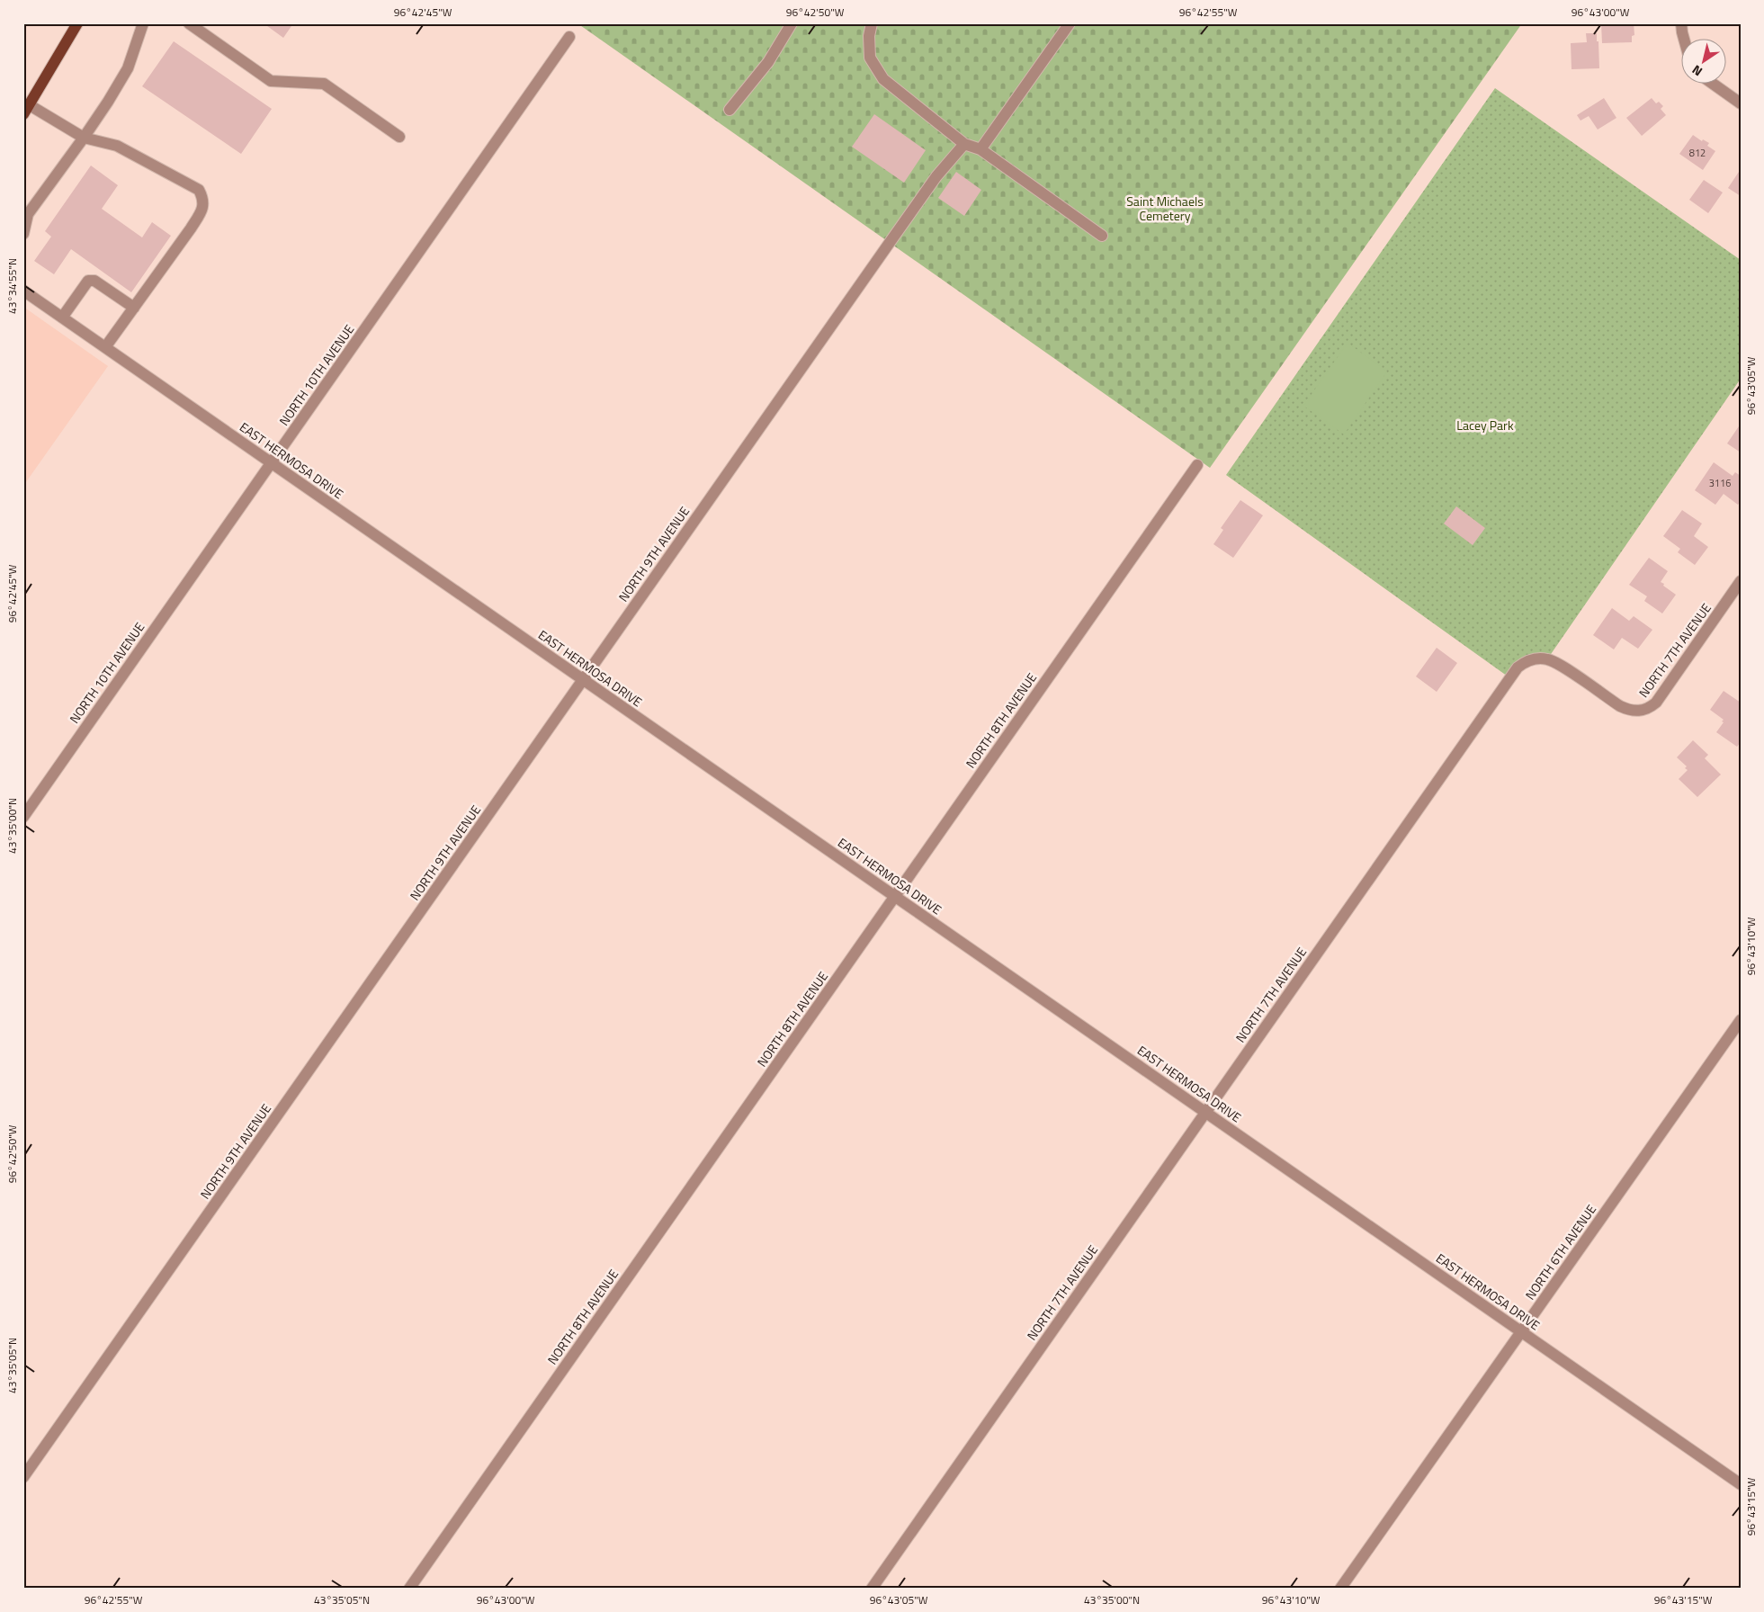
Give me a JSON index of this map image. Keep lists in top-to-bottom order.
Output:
{
  "streets": {
    "street": [
      "NORTH 10TH AVENUE",
      "EAST HERMOSA DRIVE",
      "NORTH 9TH AVENUE",
      "NORTH 7TH AVENUE",
      "NORTH 8TH AVENUE",
      "NORTH 6TH AVENUE"
    ]
  },
  "crossings": [
    ["NORTH 10TH AVENUE", "EAST HERMOSA DRIVE"],
    ["EAST HERMOSA DRIVE", "NORTH 9TH AVENUE"],
    ["EAST HERMOSA DRIVE", "NORTH 7TH AVENUE"],
    ["EAST HERMOSA DRIVE", "NORTH 8TH AVENUE"],
    ["EAST HERMOSA DRIVE", "NORTH 6TH AVENUE"]
  ],
  "parks": ["Saint Michaels Cemetery", "Lacey Park"],
  "house_numbers": ["812", "3116"],
  "north": "bottom left",
  "coordinates": [
    "96°42'45\"W",
    "96°42'50\"W",
    "96°42'55\"W",
    "96°43'00\"W",
    "43°34'55\"N",
    "96°43'05\"W",
    "43°35'00\"N",
    "96°43'10\"W",
    "43°35'05\"N",
    "96°43'15\"W"
  ]
}
